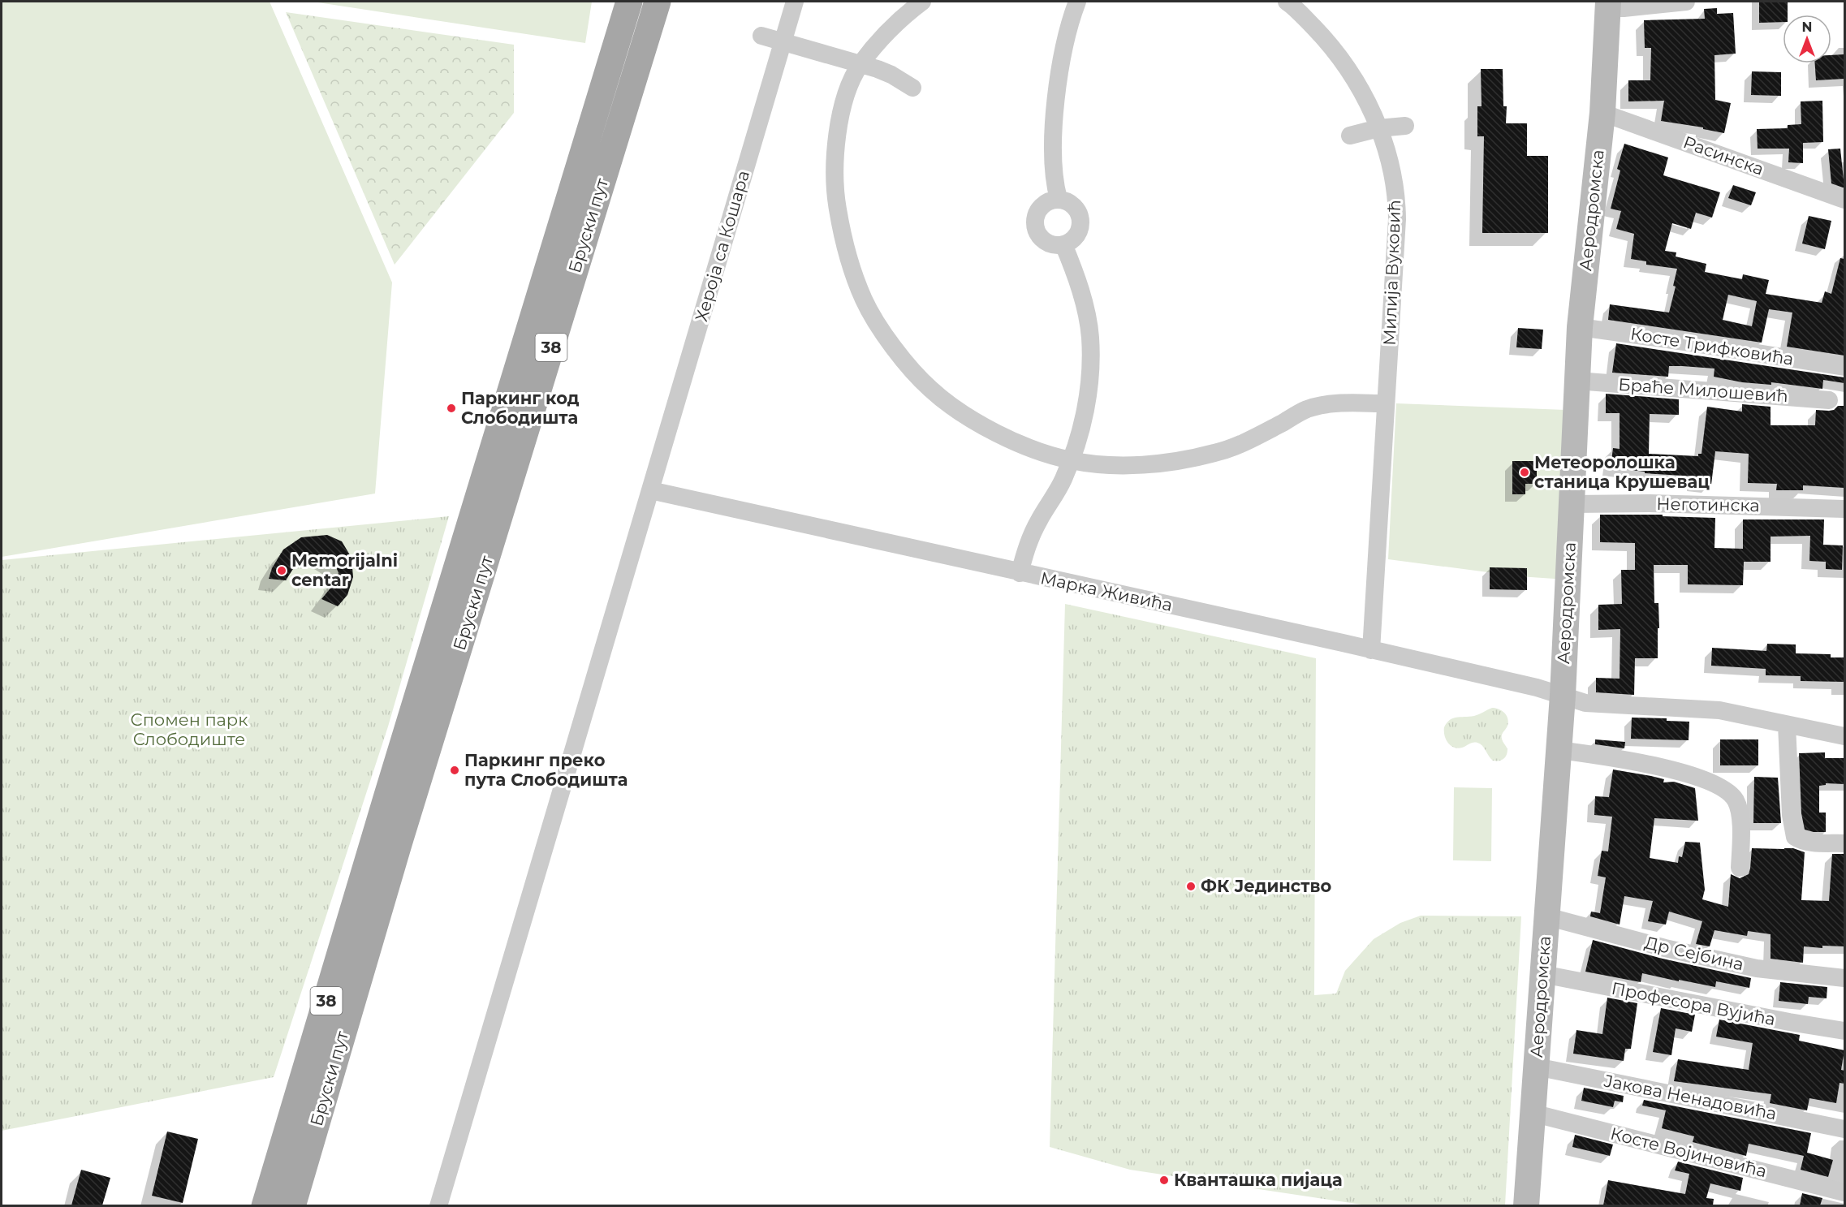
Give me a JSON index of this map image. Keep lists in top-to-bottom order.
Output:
{
  "streets": {
    "main road": ["Бруски пут", "38"],
    "street": [
      "Расинска",
      "Аеродромска",
      "Хероја са Кошара",
      "Милија Вуковић",
      "Косте Трифковића",
      "Браће Милошевић",
      "Неготинска",
      "Марка Живића",
      "Др Сејбина",
      "Професора Вујића",
      "Јакова Ненадовића",
      "Косте Војиновића"
    ]
  },
  "crossings": [
    ["Расинска", "Аеродромска"],
    ["Аеродромска", "Косте Трифковића"],
    ["Аеродромска", "Браће Милошевић"],
    ["Аеродромска", "Неготинска"],
    ["Аеродромска", "Марка Живића"],
    ["Аеродромска", "Др Сејбина"],
    ["Аеродромска", "Професора Вујића"],
    ["Аеродромска", "Јакова Ненадовића"],
    ["Аеродромска", "Косте Војиновића"],
    ["Хероја са Кошара", "Марка Живића"],
    ["Милија Вуковић", "Марка Живића"]
  ],
  "parks": ["Спомен парк Слободиште"],
  "places": [
    "Паркинг код Слободишта",
    "Метеоролошка станица Крушевац",
    "Memorijalni centar",
    "Паркинг преко пута Слободишта",
    "ФК Јединство",
    "Кванташка пијаца"
  ],
  "north": "top"
}
